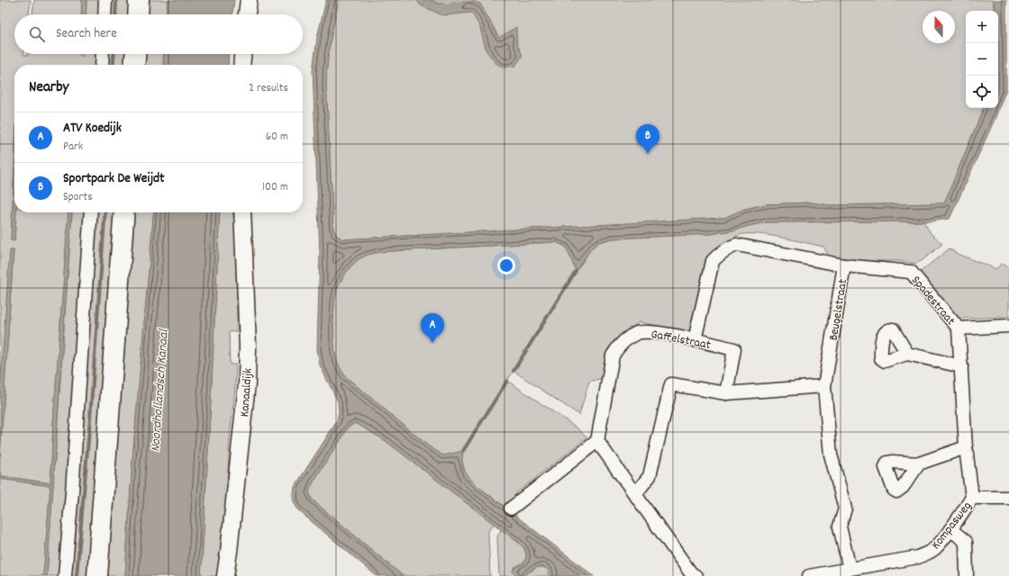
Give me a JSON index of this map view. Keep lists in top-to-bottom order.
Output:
{
  "streets": {
    "street": [
      "Spadestraat",
      "Beugelstraat",
      "Gaffelstraat",
      "Kanaaldijk",
      "Kompasweg"
    ]
  },
  "crossings": [
    ["Spadestraat", "Beugelstraat"],
    ["Spadestraat", "Kompasweg"],
    ["Beugelstraat", "Gaffelstraat"],
    ["Beugelstraat", "Kompasweg"]
  ],
  "water": ["Noordhollandsch Kanaal"],
  "north": "top",
  "page": {
    "map_buttons": ["+", "−"],
    "search": "Search here",
    "heading": ["Nearby", "2 results"],
    "list": [
      {
        "mark": "A",
        "name": "ATV Koedijk",
        "note": "Park",
        "value": "60 m"
      },
      {
        "mark": "B",
        "name": "Sportpark De Weijdt",
        "note": "Sports",
        "value": "100 m"
      }
    ],
    "pins": ["B", "A"]
  }
}
